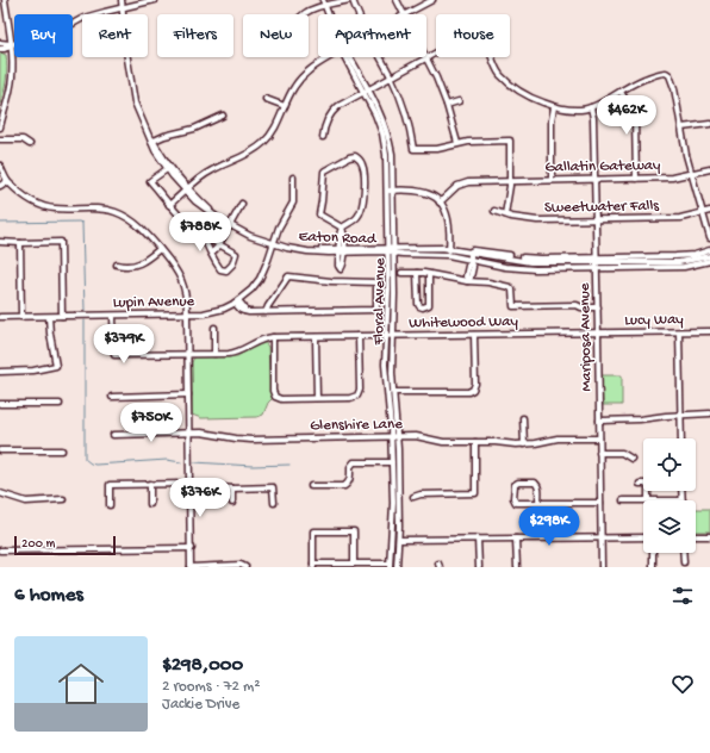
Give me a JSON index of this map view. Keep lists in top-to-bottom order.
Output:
{
  "streets": {
    "street": [
      "Gallatin Gateway",
      "Sweetwater Falls",
      "Eaton Road",
      "Floral Avenue",
      "Lupin Avenue",
      "Lucy Way",
      "Whitewood Way",
      "Mariposa Avenue",
      "Glenshire Lane"
    ]
  },
  "crossings": [
    ["Gallatin Gateway", "Mariposa Avenue"],
    ["Sweetwater Falls", "Mariposa Avenue"],
    ["Eaton Road", "Floral Avenue"],
    ["Eaton Road", "Lupin Avenue"],
    ["Eaton Road", "Mariposa Avenue"],
    ["Floral Avenue", "Whitewood Way"],
    ["Floral Avenue", "Glenshire Lane"],
    ["Lupin Avenue", "Whitewood Way"],
    ["Lucy Way", "Whitewood Way"],
    ["Lucy Way", "Mariposa Avenue"],
    ["Whitewood Way", "Mariposa Avenue"],
    ["Mariposa Avenue", "Glenshire Lane"]
  ],
  "scale_bar": "200 m",
  "page": {
    "chip": [
      "Buy",
      "Rent",
      "Filters",
      "New",
      "Apartment",
      "House"
    ],
    "price": [
      "$462K",
      "$788K",
      "$379K",
      "$750K",
      "$376K",
      "$298K"
    ],
    "scale": "200 m",
    "heading": "6 homes",
    "list": [
      {
        "name": "$298,000",
        "note": "2 rooms · 72 m² · Jackie Drive"
      }
    ]
  }
}
